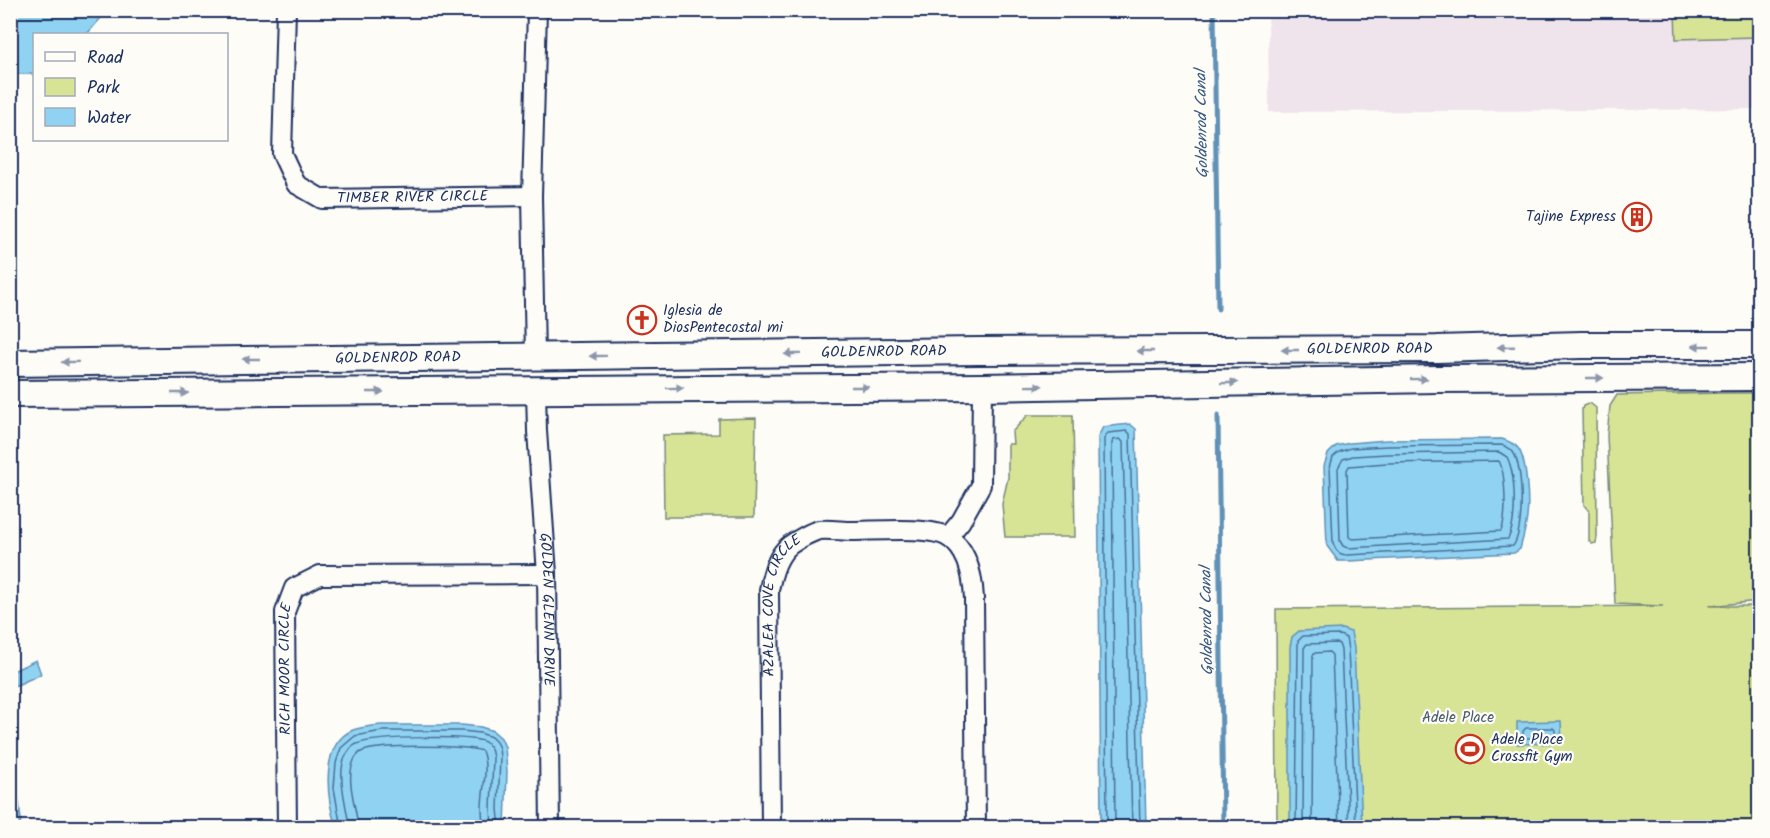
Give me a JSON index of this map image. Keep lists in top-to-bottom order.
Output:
{
  "streets": {
    "main road": ["GOLDENROD ROAD"],
    "street": [
      "TIMBER RIVER CIRCLE",
      "GOLDEN GLENN DRIVE",
      "AZALEA COVE CIRCLE",
      "RICH MOOR CIRCLE"
    ]
  },
  "crossings": [
    ["GOLDENROD ROAD", "GOLDEN GLENN DRIVE"],
    ["GOLDEN GLENN DRIVE", "RICH MOOR CIRCLE"]
  ],
  "water": ["Goldenrod Canal"],
  "parks": ["Adele Place"],
  "places": {
    "building": ["Tajine Express"],
    "church": ["Iglesia de DiosPentecostal mi"],
    "sports": ["Adele Place Crossfit Gym"]
  },
  "legend": ["Road", "Park", "Water"]
}
